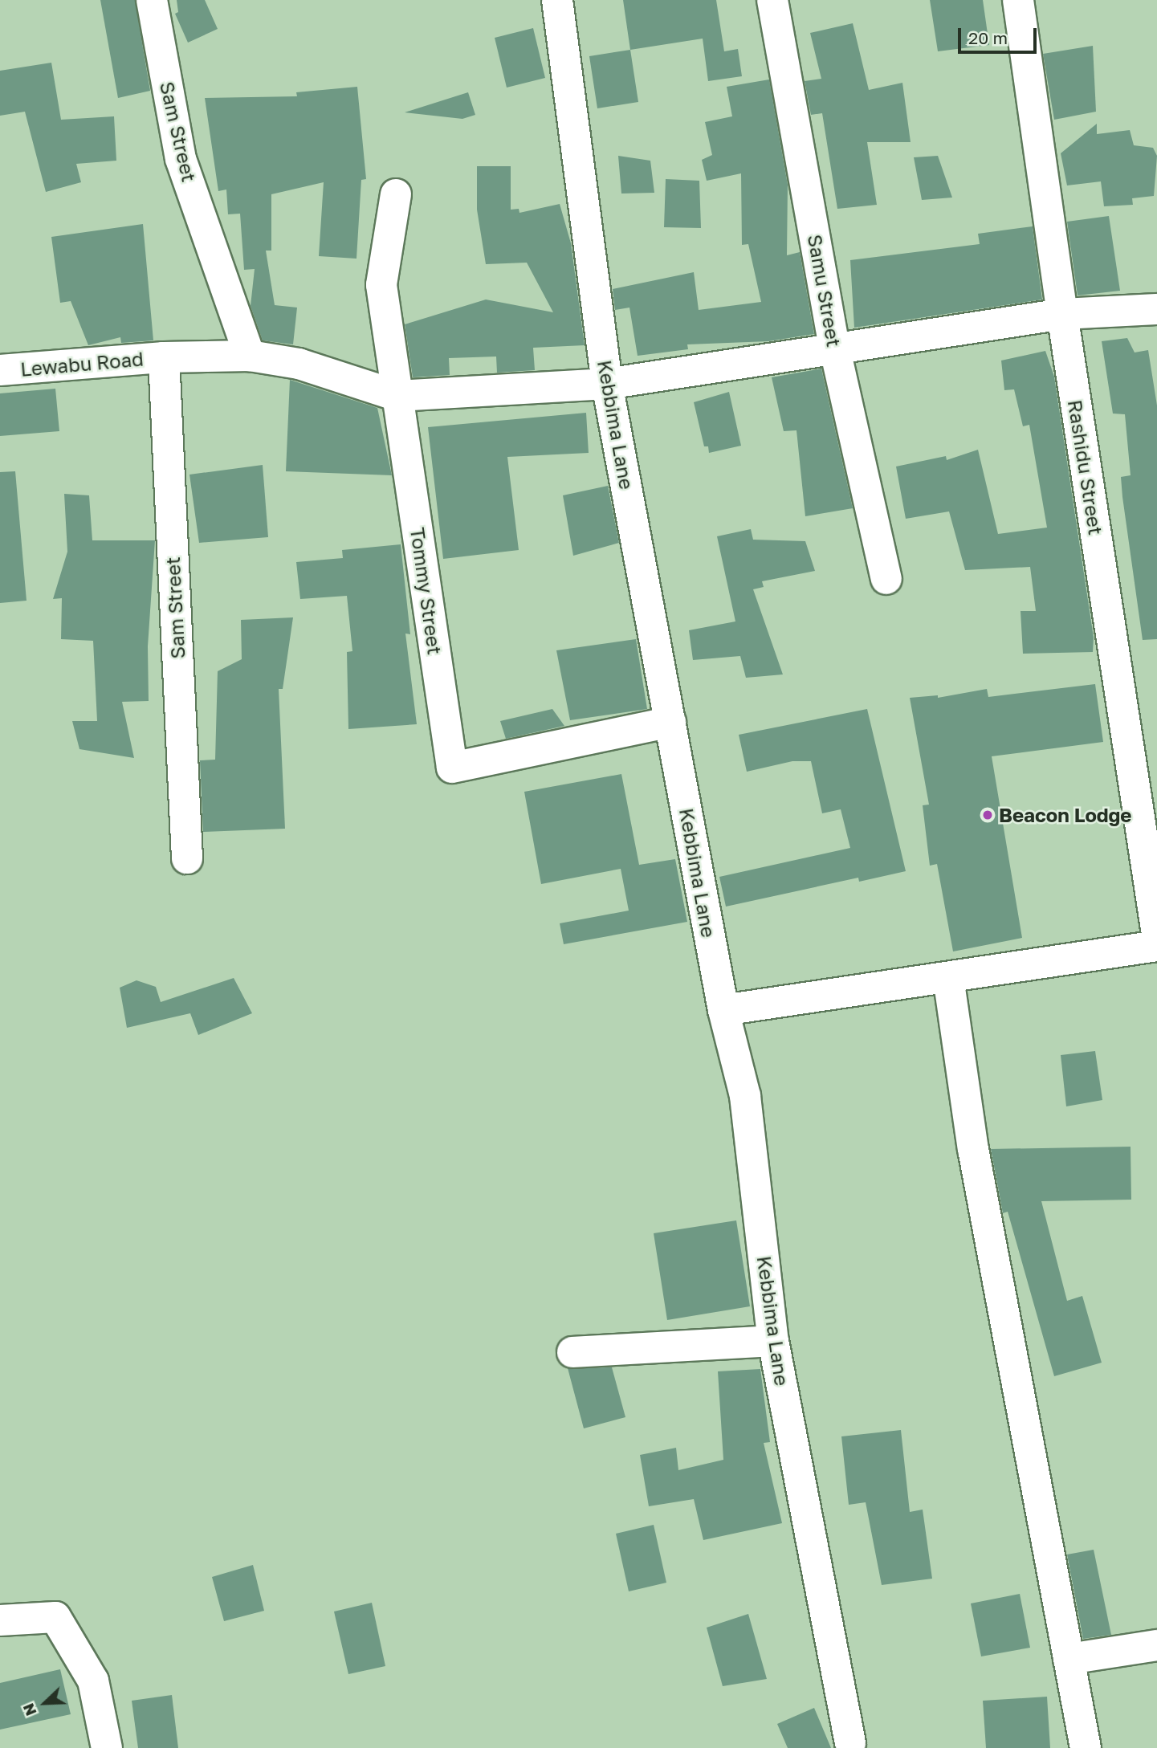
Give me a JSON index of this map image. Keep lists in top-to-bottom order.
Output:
{
  "streets": {
    "street": [
      "Sam Street",
      "Samu Street",
      "Lewabu Road",
      "Kebbima Lane",
      "Rashidu Street",
      "Tommy Street"
    ]
  },
  "crossings": [
    ["Sam Street", "Lewabu Road"],
    ["Lewabu Road", "Tommy Street"],
    ["Kebbima Lane", "Tommy Street"]
  ],
  "places": ["Beacon Lodge"],
  "scale_bar": "20 m",
  "north": "bottom left"
}
